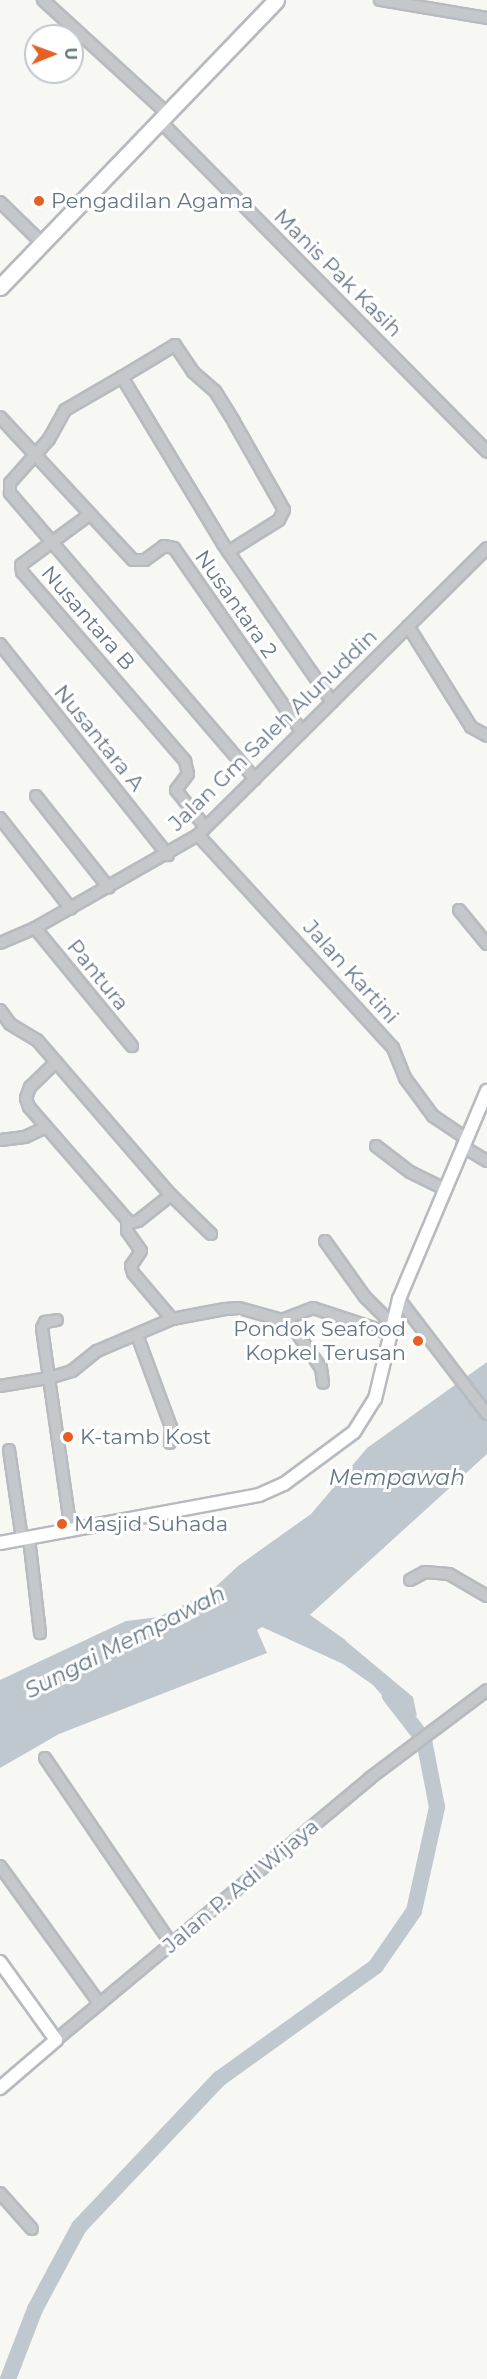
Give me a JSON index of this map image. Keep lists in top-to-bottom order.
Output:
{
  "streets": {
    "main road": ["Jalan P. Adi Wijaya"],
    "street": [
      "Manis Pak Kasih",
      "Nusantara 2",
      "Nusantara B",
      "Jalan Gm Saleh Alunuddin",
      "Nusantara A",
      "Jalan Kartini",
      "Pantura"
    ]
  },
  "crossings": [
    ["Nusantara 2", "Jalan Gm Saleh Alunuddin"],
    ["Nusantara B", "Jalan Gm Saleh Alunuddin"],
    ["Nusantara B", "Jalan Kartini"],
    ["Jalan Gm Saleh Alunuddin", "Nusantara A"],
    ["Jalan Gm Saleh Alunuddin", "Jalan Kartini"],
    ["Jalan Gm Saleh Alunuddin", "Pantura"]
  ],
  "water": ["Mempawah", "Sungai Mempawah"],
  "places": [
    "Pengadilan Agama",
    "Pondok Seafood Kopkel Terusan",
    "K-tamb Kost",
    "Masjid Suhada"
  ],
  "north": "right"
}
